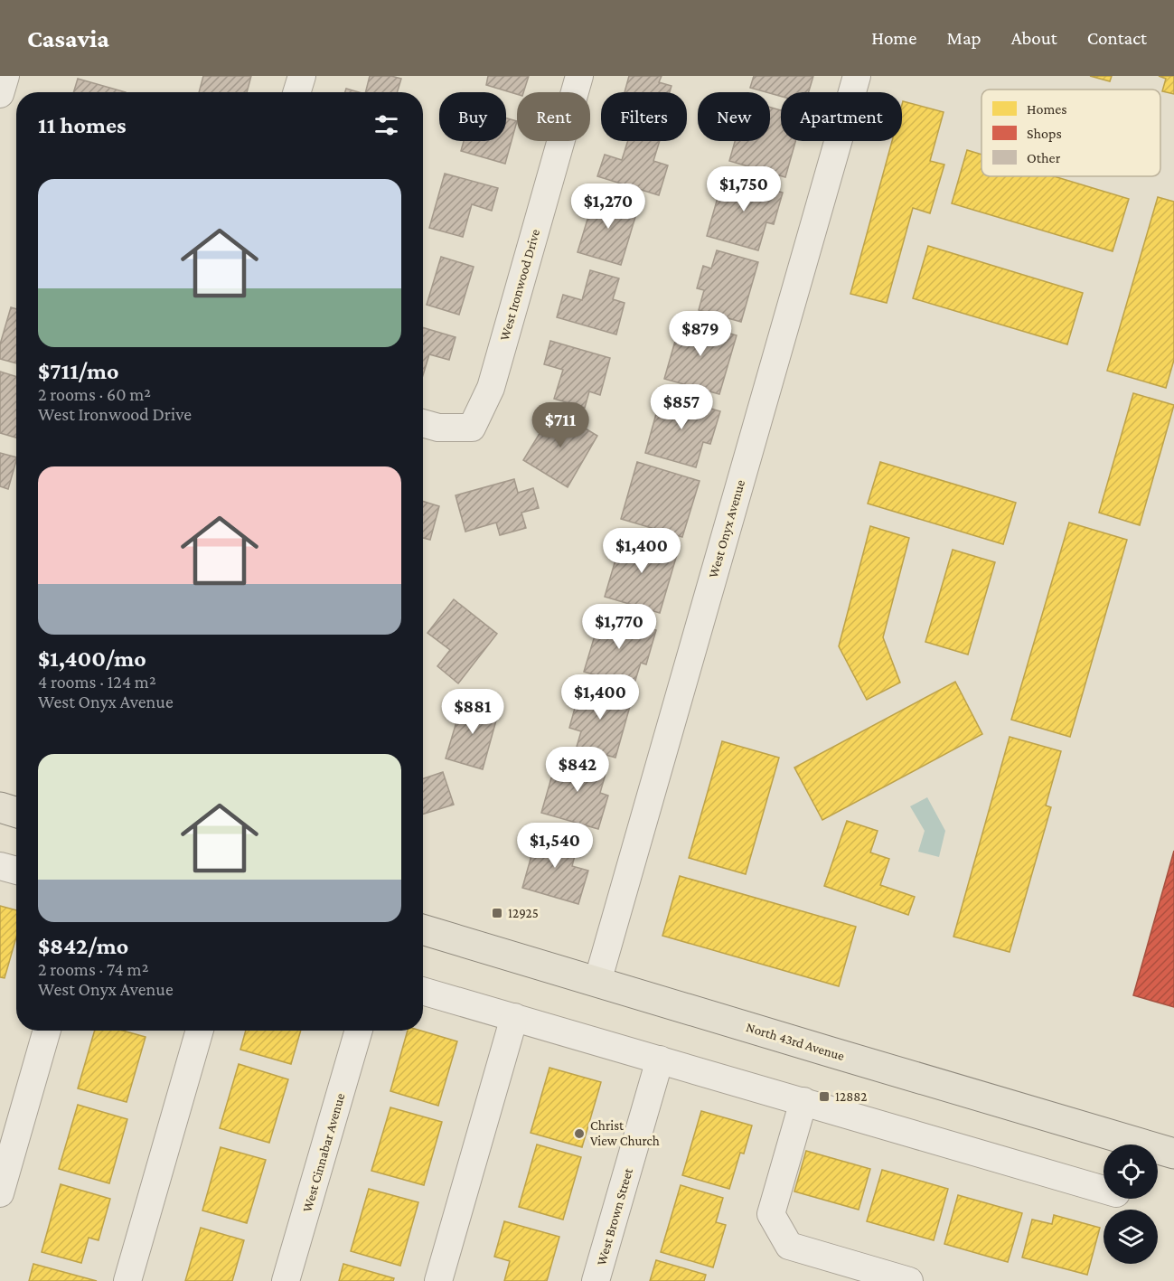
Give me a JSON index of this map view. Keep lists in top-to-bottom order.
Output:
{
  "streets": {
    "main road": ["North 43rd Avenue"],
    "street": [
      "West Ironwood Drive",
      "West Onyx Avenue",
      "West Cinnabar Avenue",
      "West Brown Street"
    ]
  },
  "crossings": [
    ["West Onyx Avenue", "North 43rd Avenue"]
  ],
  "places": {
    "transit": ["12925", "12882"],
    "other": ["Christ View Church"]
  },
  "legend": ["Homes", "Shops", "Other"],
  "page": {
    "header": "Casavia",
    "nav": [
      "Home",
      "Map",
      "About",
      "Contact"
    ],
    "chip": [
      "Buy",
      "Rent",
      "Filters",
      "New",
      "Apartment"
    ],
    "heading": "11 homes",
    "list": [
      {
        "name": "$711/mo",
        "note": "2 rooms · 60 m² · West Ironwood Drive"
      },
      {
        "name": "$1,400/mo",
        "note": "4 rooms · 124 m² · West Onyx Avenue"
      },
      {
        "name": "$842/mo",
        "note": "2 rooms · 74 m² · West Onyx Avenue"
      }
    ],
    "price": [
      "$1,750",
      "$1,270",
      "$879",
      "$857",
      "$711",
      "$1,400",
      "$1,770",
      "$1,400",
      "$881",
      "$842",
      "$1,540"
    ]
  }
}
